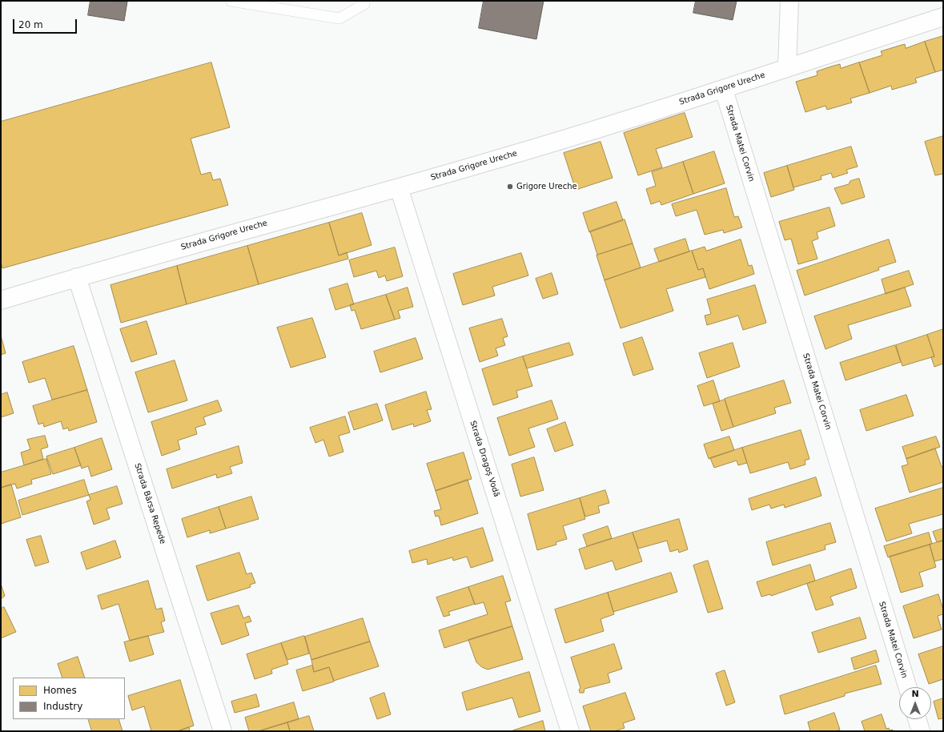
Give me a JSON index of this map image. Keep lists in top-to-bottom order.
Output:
{
  "streets": {
    "street": [
      "Strada Grigore Ureche",
      "Strada Matei Corvin",
      "Strada Dragoș Vodă",
      "Strada Bârsa Repede"
    ]
  },
  "crossings": [
    ["Strada Grigore Ureche", "Strada Matei Corvin"],
    ["Strada Grigore Ureche", "Strada Dragoș Vodă"],
    ["Strada Grigore Ureche", "Strada Bârsa Repede"]
  ],
  "places": ["Grigore Ureche"],
  "legend": ["Homes", "Industry"],
  "scale_bar": "20 m",
  "north": "top"
}
